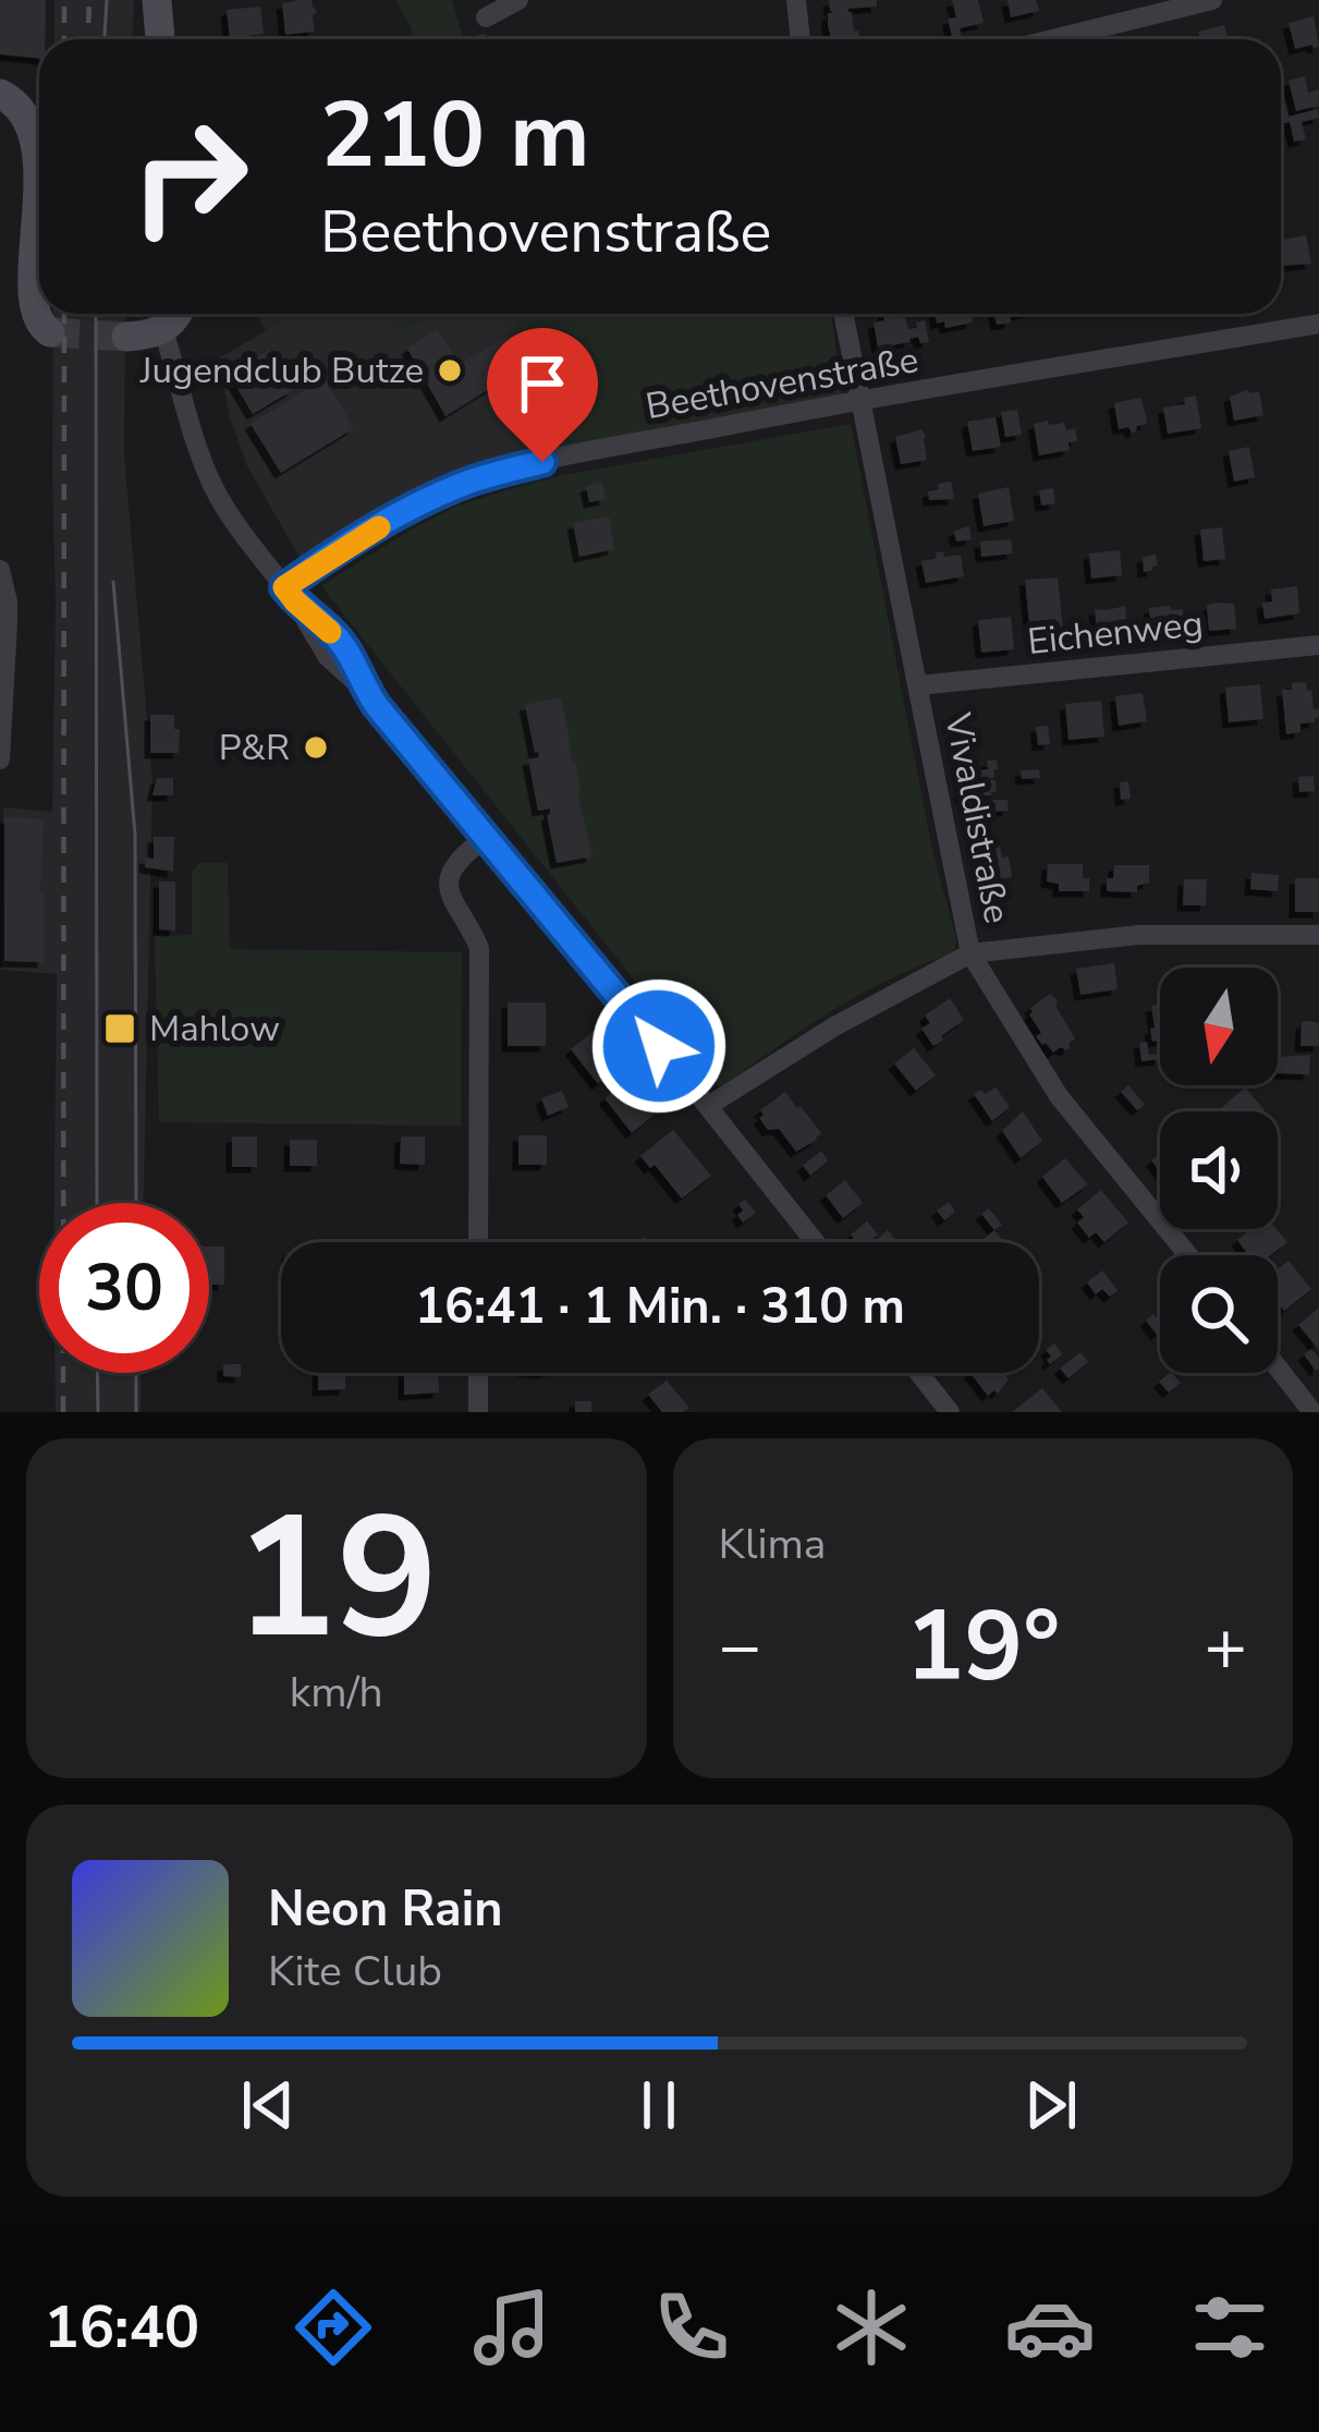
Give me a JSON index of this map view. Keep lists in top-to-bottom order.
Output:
{
  "streets": {
    "street": ["Beethovenstraße", "Eichenweg", "Vivaldistraße"]
  },
  "crossings": [
    ["Beethovenstraße", "Vivaldistraße"],
    ["Eichenweg", "Vivaldistraße"]
  ],
  "places": {
    "other": ["Jugendclub Butze", "P&R"],
    "transit": ["Mahlow"]
  },
  "north": "bottom",
  "page": {
    "turn": ["210 m", "Beethovenstraße"],
    "limit": "30",
    "trip": "16:41 · 1 Min. · 310 m",
    "tile": [
      ["19", "km/h"],
      "Klima"
    ],
    "heat": ["−", "19°", "+"],
    "song": ["Neon Rain", "Kite Club"],
    "tabs": "16:40"
  }
}
